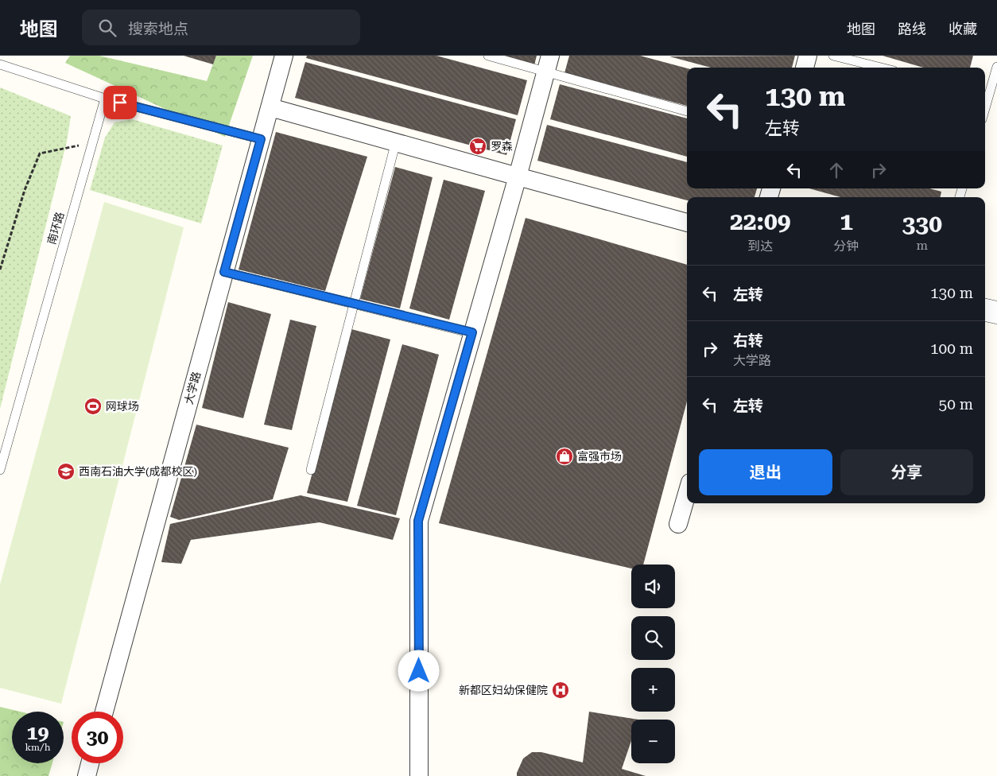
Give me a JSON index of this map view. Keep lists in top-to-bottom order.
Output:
{
  "streets": {
    "street": ["大学路"],
    "lane": ["南环路"]
  },
  "places": {
    "supermarket": ["罗森"],
    "sports": ["网球场"],
    "shop": ["富强市场"],
    "school or university": ["西南石油大学(成都校区)"],
    "hospital": ["新都区妇幼保健院"]
  },
  "page": {
    "header": "地图",
    "search": "搜索地点",
    "nav": ["地图", "路线", "收藏"],
    "turn": ["130 m", "左转"],
    "eta": [
      "22:09",
      "到达",
      "1",
      "分钟",
      "330",
      "m"
    ],
    "list": [
      {
        "name": "左转",
        "value": "130 m"
      },
      {
        "name": "右转",
        "note": "大学路",
        "value": "100 m"
      },
      {
        "name": "左转",
        "value": "50 m"
      }
    ],
    "buttons": ["退出", "分享"],
    "map_buttons": ["+", "−"],
    "speed": "19 km/h",
    "limit": "30"
  }
}
